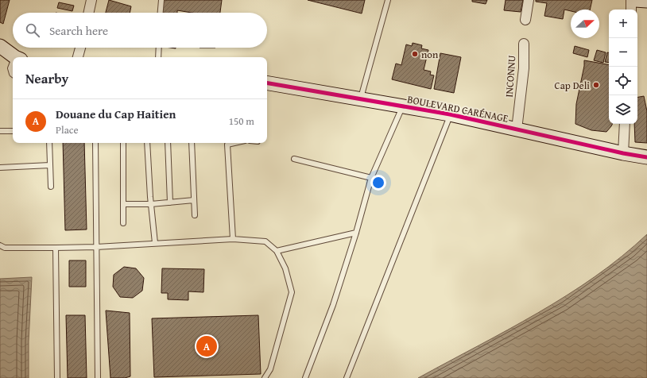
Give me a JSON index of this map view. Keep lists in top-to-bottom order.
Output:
{
  "streets": {
    "street": ["INCONNU", "BOULEVARD CARÉNAGE"]
  },
  "crossings": [
    ["INCONNU", "BOULEVARD CARÉNAGE"]
  ],
  "places": ["non", "Cap Deli"],
  "north": "right",
  "page": {
    "map_buttons": ["+", "−"],
    "search": "Search here",
    "heading": "Nearby",
    "list": [
      {
        "mark": "A",
        "name": "Douane du Cap Haitien",
        "note": "Place",
        "value": "150 m"
      }
    ],
    "pins": "A"
  }
}
